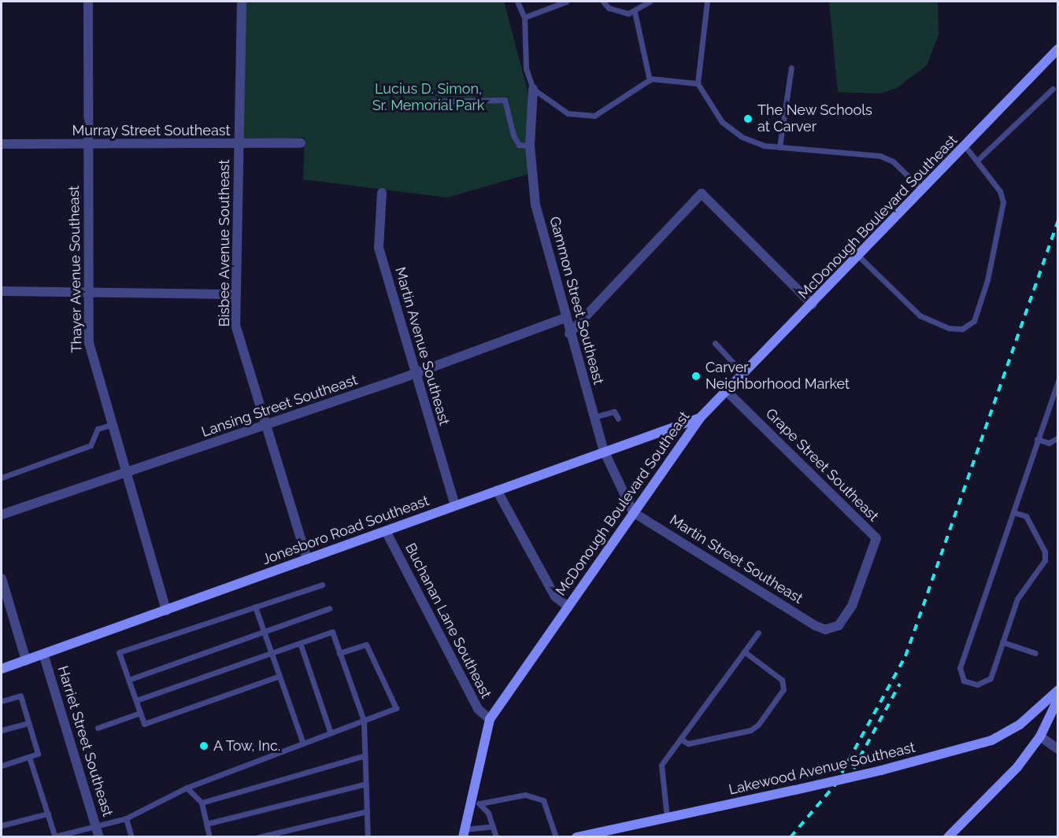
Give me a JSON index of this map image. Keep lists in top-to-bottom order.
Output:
{
  "streets": {
    "main road": ["McDonough Boulevard Southeast", "Jonesboro Road Southeast", "Lakewood Avenue Southeast"],
    "street": [
      "Murray Street Southeast",
      "Bisbee Avenue Southeast",
      "Thayer Avenue Southeast",
      "Gammon Street Southeast",
      "Martin Avenue Southeast",
      "Lansing Street Southeast",
      "Grape Street Southeast",
      "Martin Street Southeast",
      "Buchanan Lane Southeast",
      "Harriet Street Southeast"
    ]
  },
  "crossings": [
    ["Murray Street Southeast", "Bisbee Avenue Southeast"],
    ["Murray Street Southeast", "Thayer Avenue Southeast"],
    ["McDonough Boulevard Southeast", "Gammon Street Southeast"],
    ["McDonough Boulevard Southeast", "Grape Street Southeast"],
    ["McDonough Boulevard Southeast", "Jonesboro Road Southeast"],
    ["McDonough Boulevard Southeast", "Martin Street Southeast"],
    ["McDonough Boulevard Southeast", "Buchanan Lane Southeast"],
    ["Bisbee Avenue Southeast", "Lansing Street Southeast"],
    ["Bisbee Avenue Southeast", "Jonesboro Road Southeast"],
    ["Thayer Avenue Southeast", "Lansing Street Southeast"],
    ["Thayer Avenue Southeast", "Jonesboro Road Southeast"],
    ["Gammon Street Southeast", "Lansing Street Southeast"],
    ["Gammon Street Southeast", "Jonesboro Road Southeast"],
    ["Gammon Street Southeast", "Martin Street Southeast"],
    ["Martin Avenue Southeast", "Lansing Street Southeast"],
    ["Martin Avenue Southeast", "Jonesboro Road Southeast"],
    ["Grape Street Southeast", "Martin Street Southeast"],
    ["Jonesboro Road Southeast", "Buchanan Lane Southeast"],
    ["Jonesboro Road Southeast", "Harriet Street Southeast"]
  ],
  "parks": ["Lucius D. Simon, Sr. Memorial Park"],
  "places": ["The New Schools at Carver", "Carver Neighborhood Market", "A Tow, Inc."]
}
